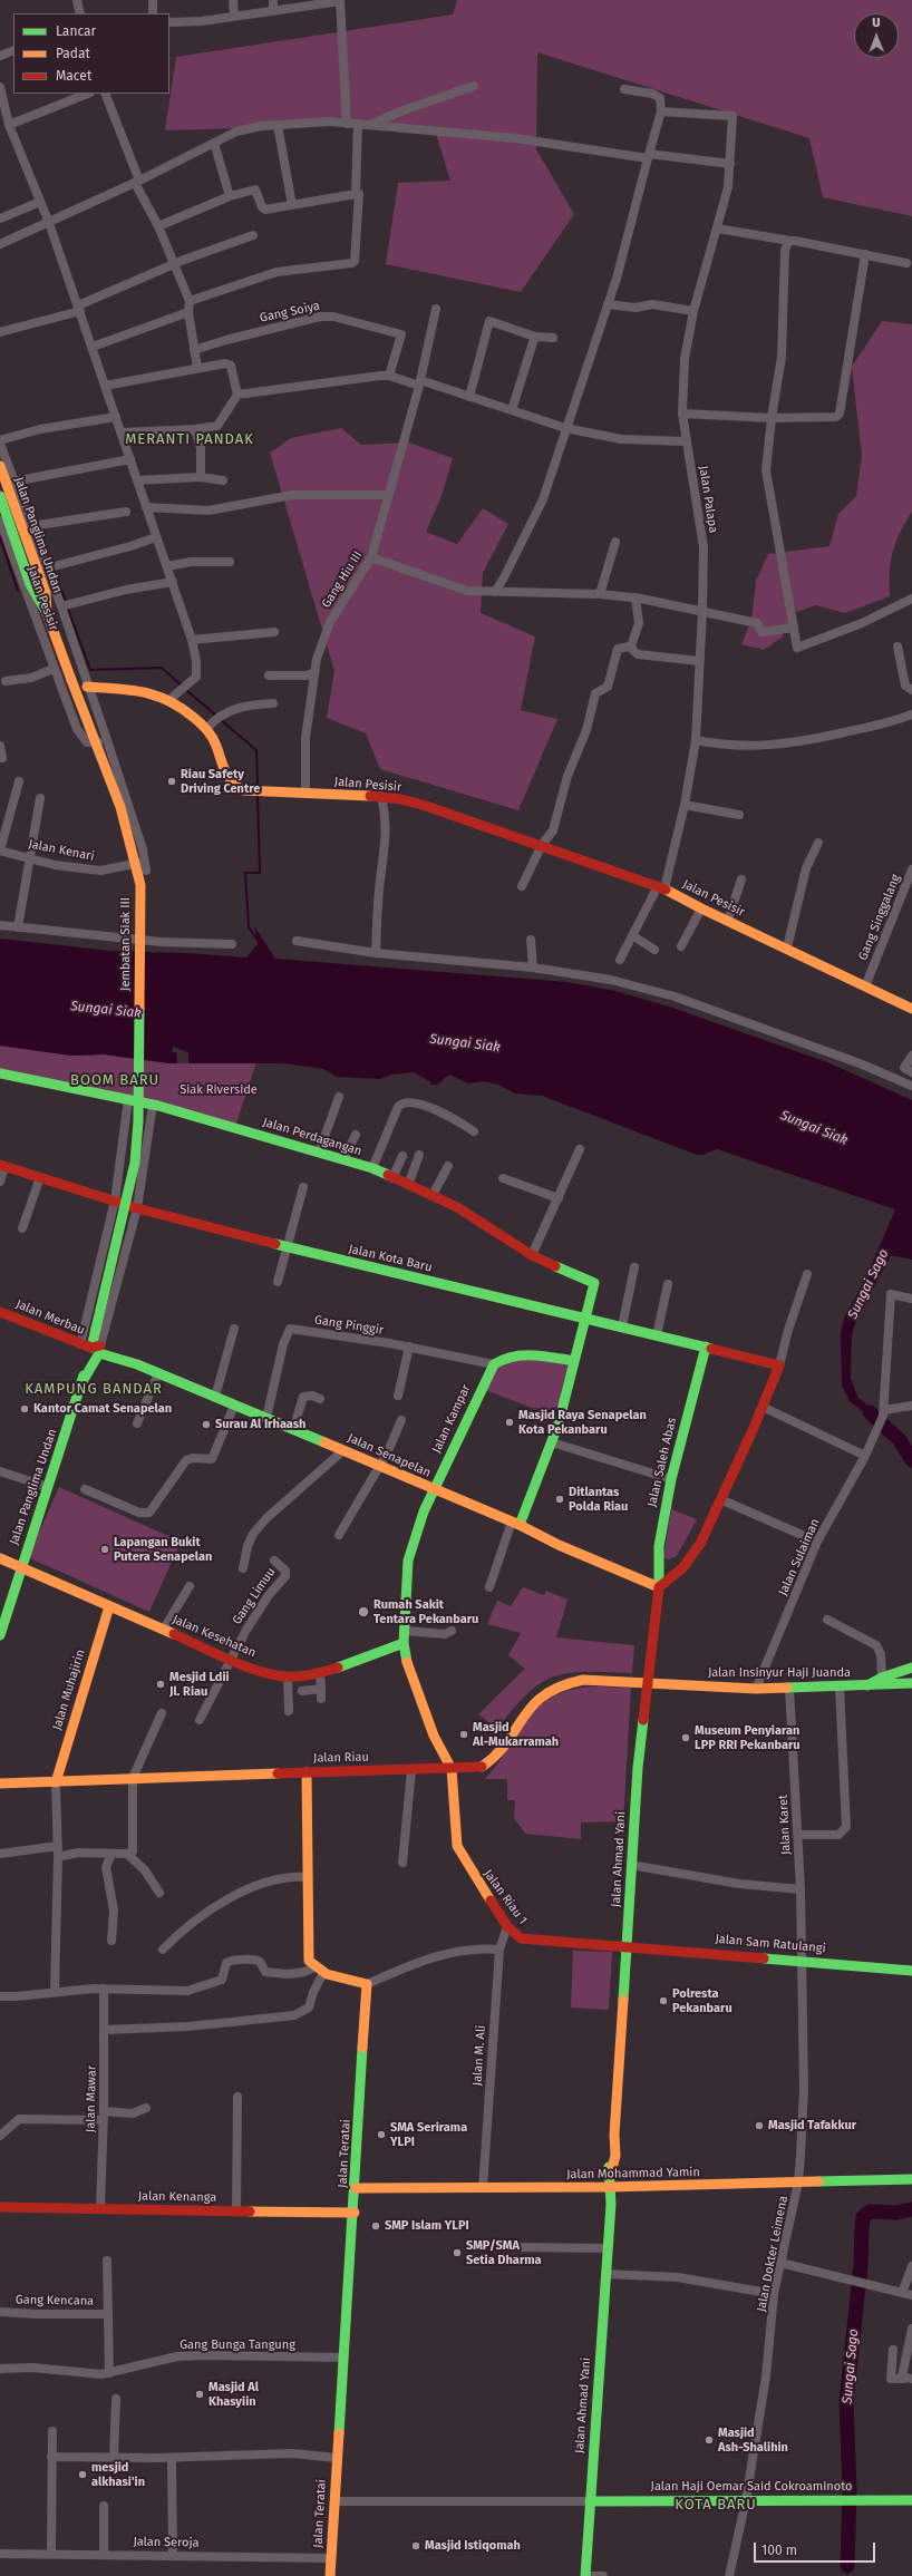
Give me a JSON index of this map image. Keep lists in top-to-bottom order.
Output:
{
  "streets": {
    "street": [
      "Gang Soiya",
      "Jalan Palapa",
      "Jalan Panglima Undan",
      "Gang Hiu III",
      "Jalan Pesisir",
      "Jalan Kenari",
      "Gang Singgalang",
      "Jembatan Siak III",
      "Jalan Perdagangan",
      "Jalan Kota Baru",
      "Jalan Merbau",
      "Gang Pinggir",
      "Jalan Kampar",
      "Jalan Senapelan",
      "Jalan Saleh Abas",
      "Jalan Sulaiman",
      "Gang Limuu",
      "Jalan Kesehatan",
      "Jalan Insinyur Haji Juanda",
      "Jalan Muhajirin",
      "Jalan Riau",
      "Jalan Karet",
      "Jalan Ahmad Yani",
      "Jalan Riau 1",
      "Jalan Sam Ratulangi",
      "Jalan M. Ali",
      "Jalan Mawar",
      "Jalan Teratai",
      "Jalan Mohammad Yamin",
      "Jalan Kenanga",
      "Jalan Dokter Leimena",
      "Gang Kencana",
      "Gang Bunga Tangung",
      "Jalan Haji Oemar Said Cokroaminoto",
      "Jalan Seroja"
    ]
  },
  "crossings": [
    ["Jalan Palapa", "Jalan Pesisir"],
    ["Jalan Panglima Undan", "Jalan Pesisir"],
    ["Jalan Panglima Undan", "Jembatan Siak III"],
    ["Jalan Panglima Undan", "Jalan Merbau"],
    ["Jalan Panglima Undan", "Jalan Kesehatan"],
    ["Gang Hiu III", "Jalan Pesisir"],
    ["Jalan Pesisir", "Jalan Kenari"],
    ["Jalan Pesisir", "Gang Singgalang"],
    ["Jembatan Siak III", "Jalan Merbau"],
    ["Jalan Perdagangan", "Jalan Kota Baru"],
    ["Jalan Kota Baru", "Jalan Saleh Abas"],
    ["Jalan Merbau", "Jalan Senapelan"],
    ["Gang Pinggir", "Jalan Kampar"],
    ["Gang Pinggir", "Jalan Senapelan"],
    ["Jalan Kampar", "Jalan Senapelan"],
    ["Jalan Kampar", "Jalan Kesehatan"],
    ["Jalan Kampar", "Jalan Riau"],
    ["Jalan Kampar", "Jalan Riau 1"],
    ["Jalan Senapelan", "Jalan Saleh Abas"],
    ["Jalan Senapelan", "Jalan Ahmad Yani"],
    ["Jalan Saleh Abas", "Jalan Ahmad Yani"],
    ["Jalan Sulaiman", "Jalan Insinyur Haji Juanda"],
    ["Gang Limuu", "Jalan Kesehatan"],
    ["Jalan Kesehatan", "Jalan Muhajirin"],
    ["Jalan Insinyur Haji Juanda", "Jalan Riau"],
    ["Jalan Insinyur Haji Juanda", "Jalan Karet"],
    ["Jalan Insinyur Haji Juanda", "Jalan Ahmad Yani"],
    ["Jalan Muhajirin", "Jalan Riau"],
    ["Jalan Riau", "Jalan Ahmad Yani"],
    ["Jalan Riau", "Jalan Riau 1"],
    ["Jalan Karet", "Jalan Sam Ratulangi"],
    ["Jalan Karet", "Jalan Dokter Leimena"],
    ["Jalan Ahmad Yani", "Jalan Riau 1"],
    ["Jalan Ahmad Yani", "Jalan Sam Ratulangi"],
    ["Jalan Ahmad Yani", "Jalan Mohammad Yamin"],
    ["Jalan Ahmad Yani", "Jalan Haji Oemar Said Cokroaminoto"],
    ["Jalan Riau 1", "Jalan Sam Ratulangi"],
    ["Jalan Riau 1", "Jalan M. Ali"],
    ["Jalan Sam Ratulangi", "Jalan Dokter Leimena"],
    ["Jalan M. Ali", "Jalan Mohammad Yamin"],
    ["Jalan Mawar", "Jalan Kenanga"],
    ["Jalan Teratai", "Jalan Mohammad Yamin"],
    ["Jalan Teratai", "Jalan Kenanga"],
    ["Jalan Teratai", "Gang Bunga Tangung"],
    ["Jalan Teratai", "Jalan Seroja"],
    ["Jalan Mohammad Yamin", "Jalan Dokter Leimena"],
    ["Jalan Dokter Leimena", "Jalan Haji Oemar Said Cokroaminoto"]
  ],
  "districts": [
    "MERANTI PANDAK",
    "BOOM BARU",
    "KAMPUNG BANDAR",
    "KOTA BARU"
  ],
  "water": ["Sungai Siak", "Sungai Sago"],
  "parks": ["Siak Riverside"],
  "places": [
    "Riau Safety Driving Centre",
    "Kantor Camat Senapelan",
    "Masjid Raya Senapelan Kota Pekanbaru",
    "Surau Al Irhaash",
    "Ditlantas Polda Riau",
    "Lapangan Bukit Putera Senapelan",
    "Rumah Sakit Tentara Pekanbaru",
    "Mesjid Ldii Jl. Riau",
    "Masjid Al-Mukarramah",
    "Museum Penyiaran LPP RRI Pekanbaru",
    "Polresta Pekanbaru",
    "Masjid Tafakkur",
    "SMA Serirama YLPI",
    "SMP Islam YLPI",
    "SMP/SMA Setia Dharma",
    "Masjid Al Khasyiin",
    "Masjid Ash-Shalihin",
    "mesjid alkhasi'in",
    "Masjid Istiqomah"
  ],
  "legend": ["Lancar", "Padat", "Macet"],
  "scale_bar": "100 m",
  "north": "top"
}
